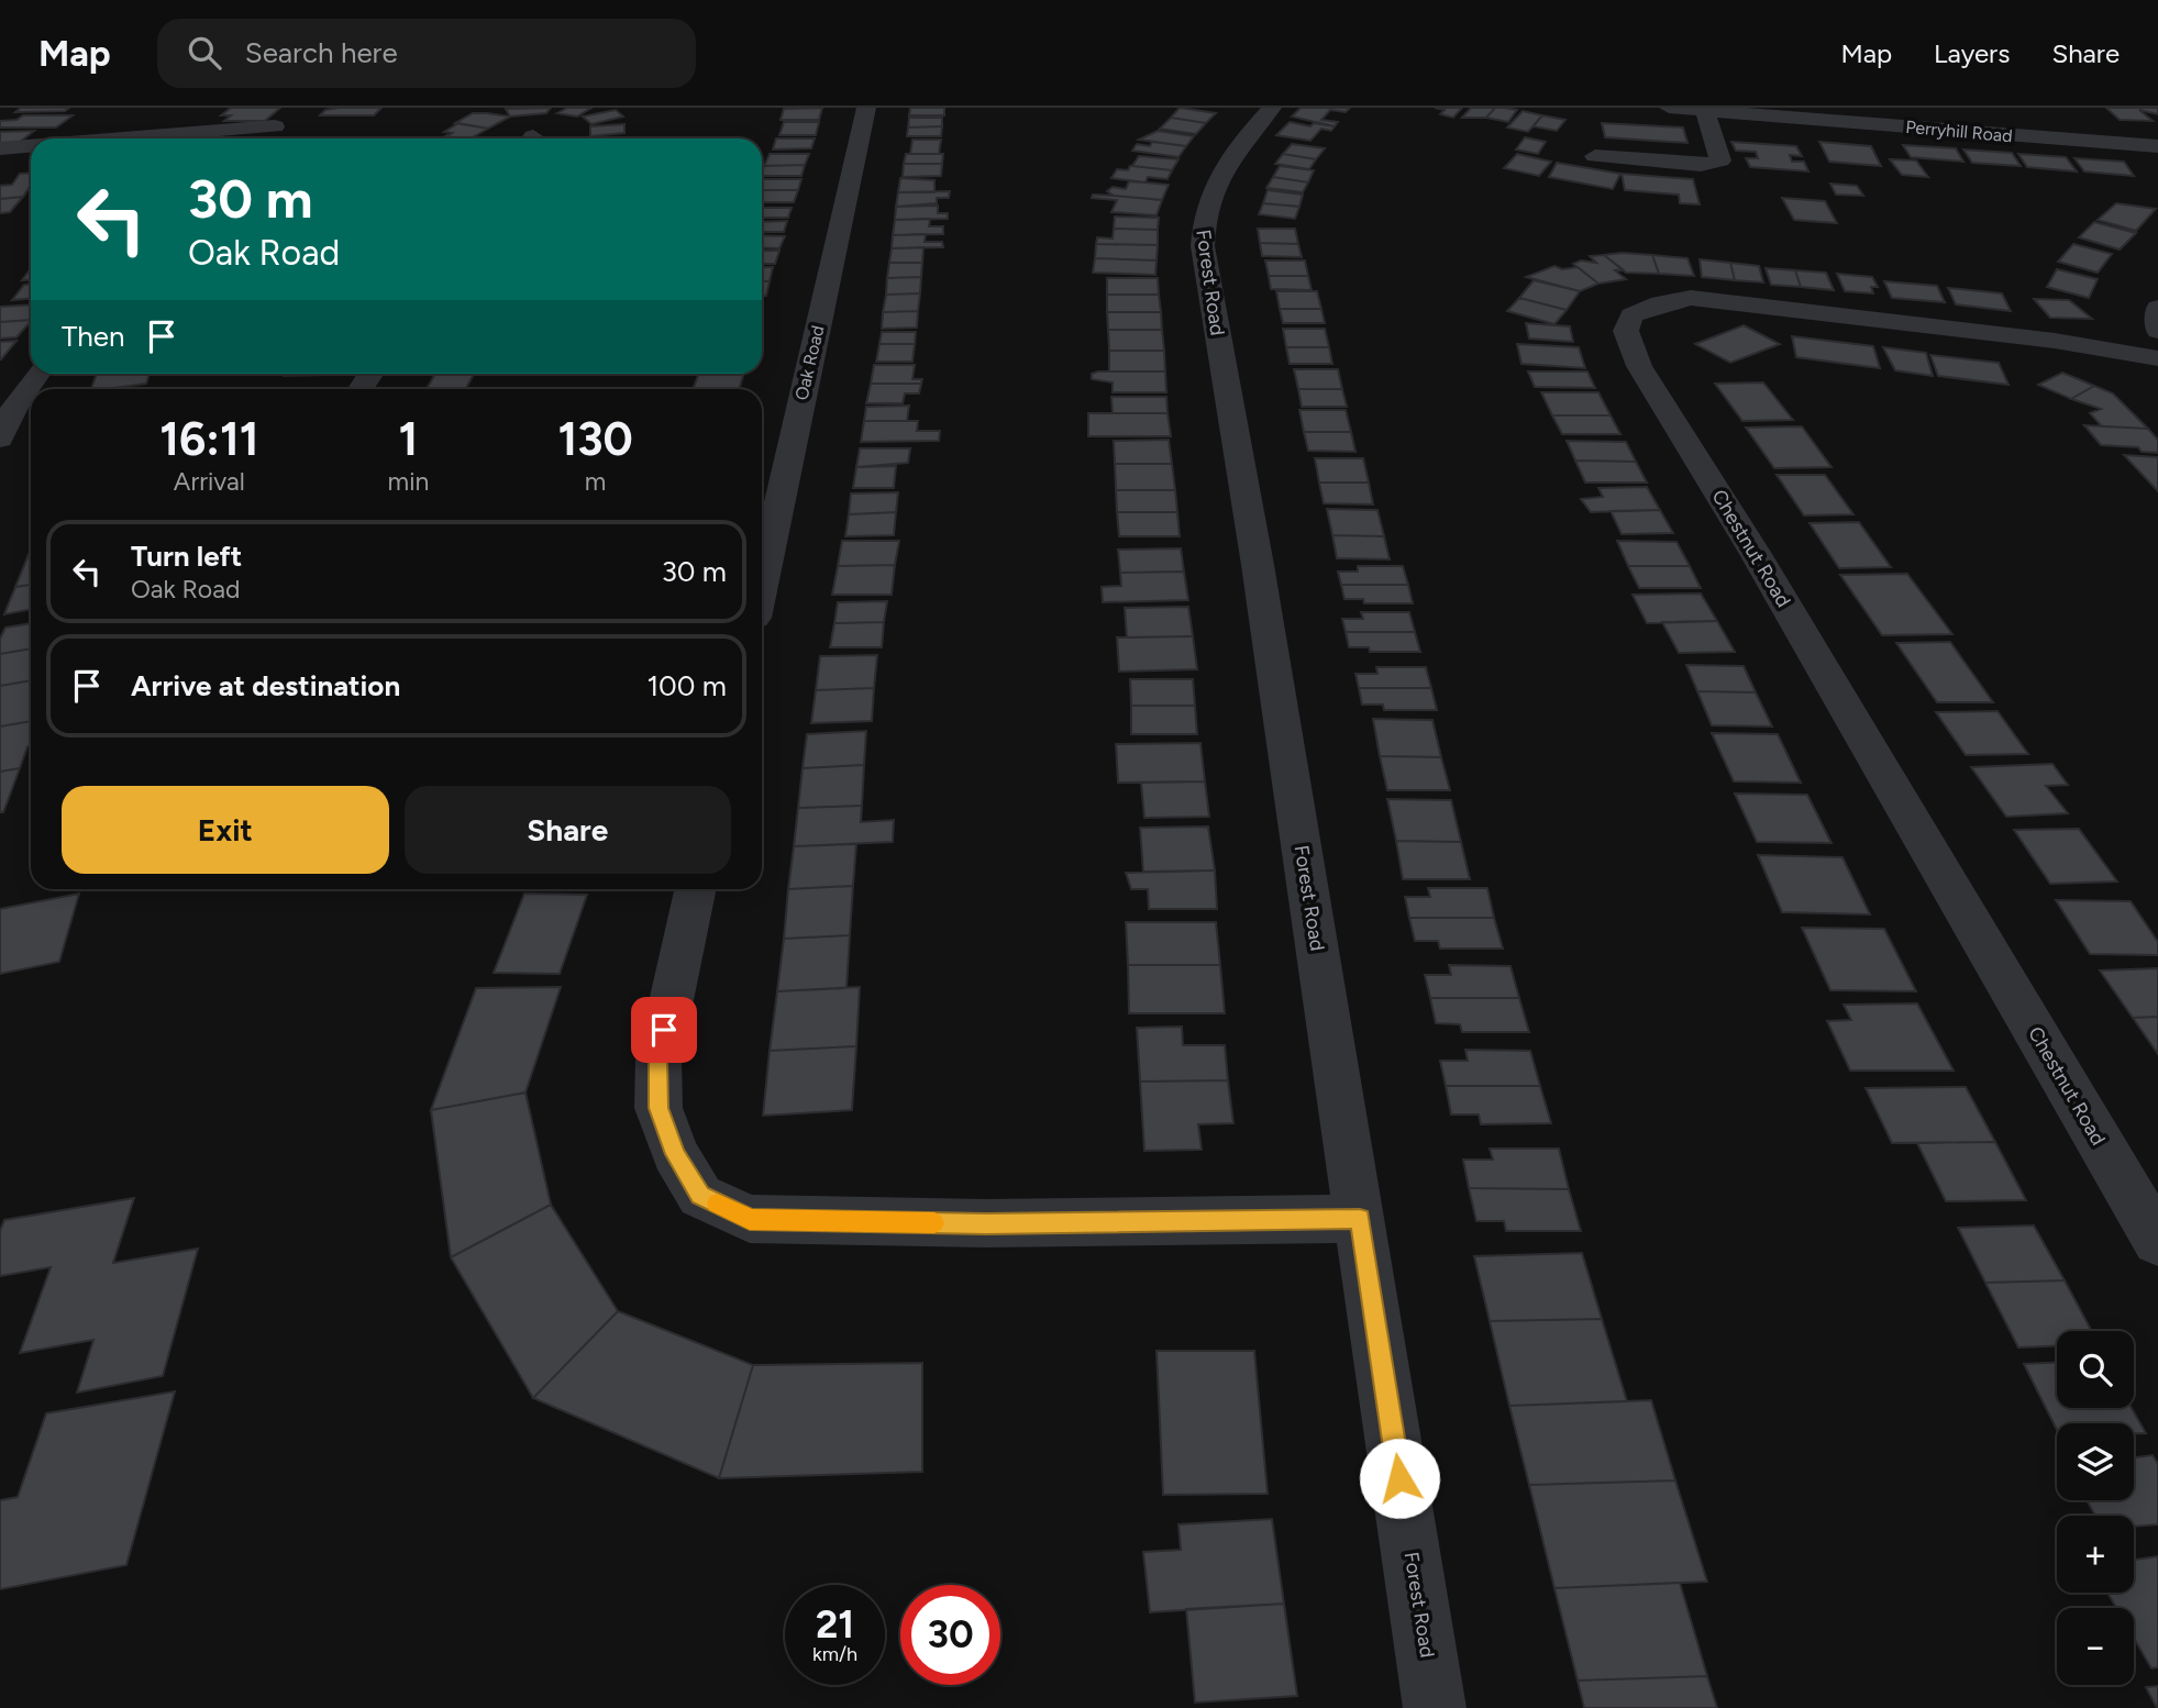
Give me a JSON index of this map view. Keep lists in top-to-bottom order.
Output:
{
  "streets": {
    "street": [
      "Perryhill Road",
      "Forest Road",
      "Oak Road",
      "Chestnut Road"
    ]
  },
  "page": {
    "header": "Map",
    "search": "Search here",
    "nav": ["Map", "Layers", "Share"],
    "turn": ["30 m", "Oak Road"],
    "then": "Then",
    "eta": [
      "16:11",
      "Arrival",
      "1",
      "min",
      "130",
      "m"
    ],
    "list": [
      {
        "name": "Turn left",
        "note": "Oak Road",
        "value": "30 m"
      },
      {
        "name": "Arrive at destination",
        "value": "100 m"
      }
    ],
    "buttons": ["Exit", "Share"],
    "map_buttons": ["+", "−"],
    "speed": "21 km/h",
    "limit": "30"
  }
}
